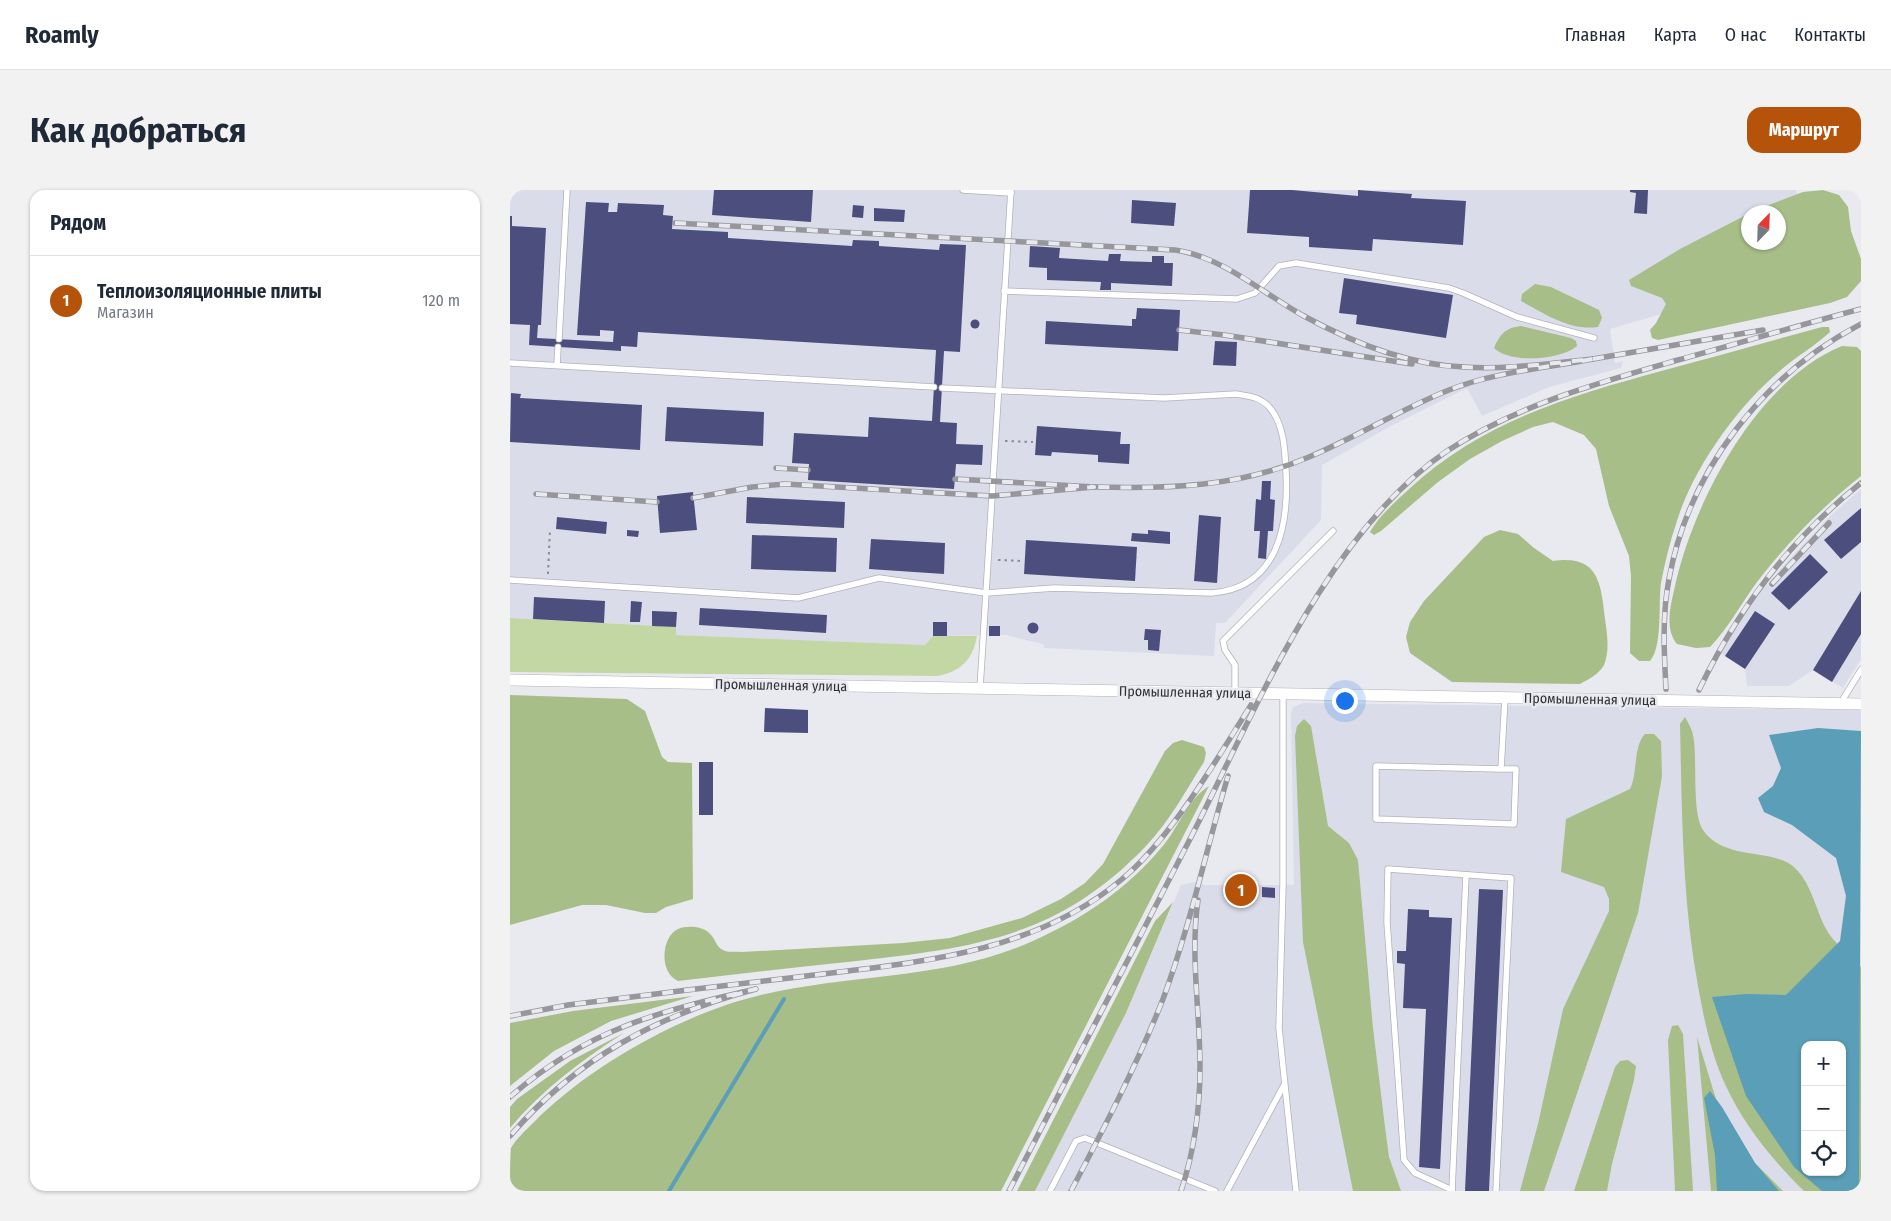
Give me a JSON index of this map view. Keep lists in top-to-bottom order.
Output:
{
  "streets": {
    "street": ["Промышленная улица"]
  },
  "north": "top right",
  "page": {
    "header": "Roamly",
    "nav": [
      "Главная",
      "Карта",
      "О нас",
      "Контакты"
    ],
    "buttons": "Маршрут",
    "title": "Как добраться",
    "heading": "Рядом",
    "list": [
      {
        "mark": "1",
        "name": "Теплоизоляционные плиты",
        "note": "Магазин",
        "value": "120 m"
      }
    ],
    "pins": "1",
    "map_buttons": ["+", "−"]
  }
}
